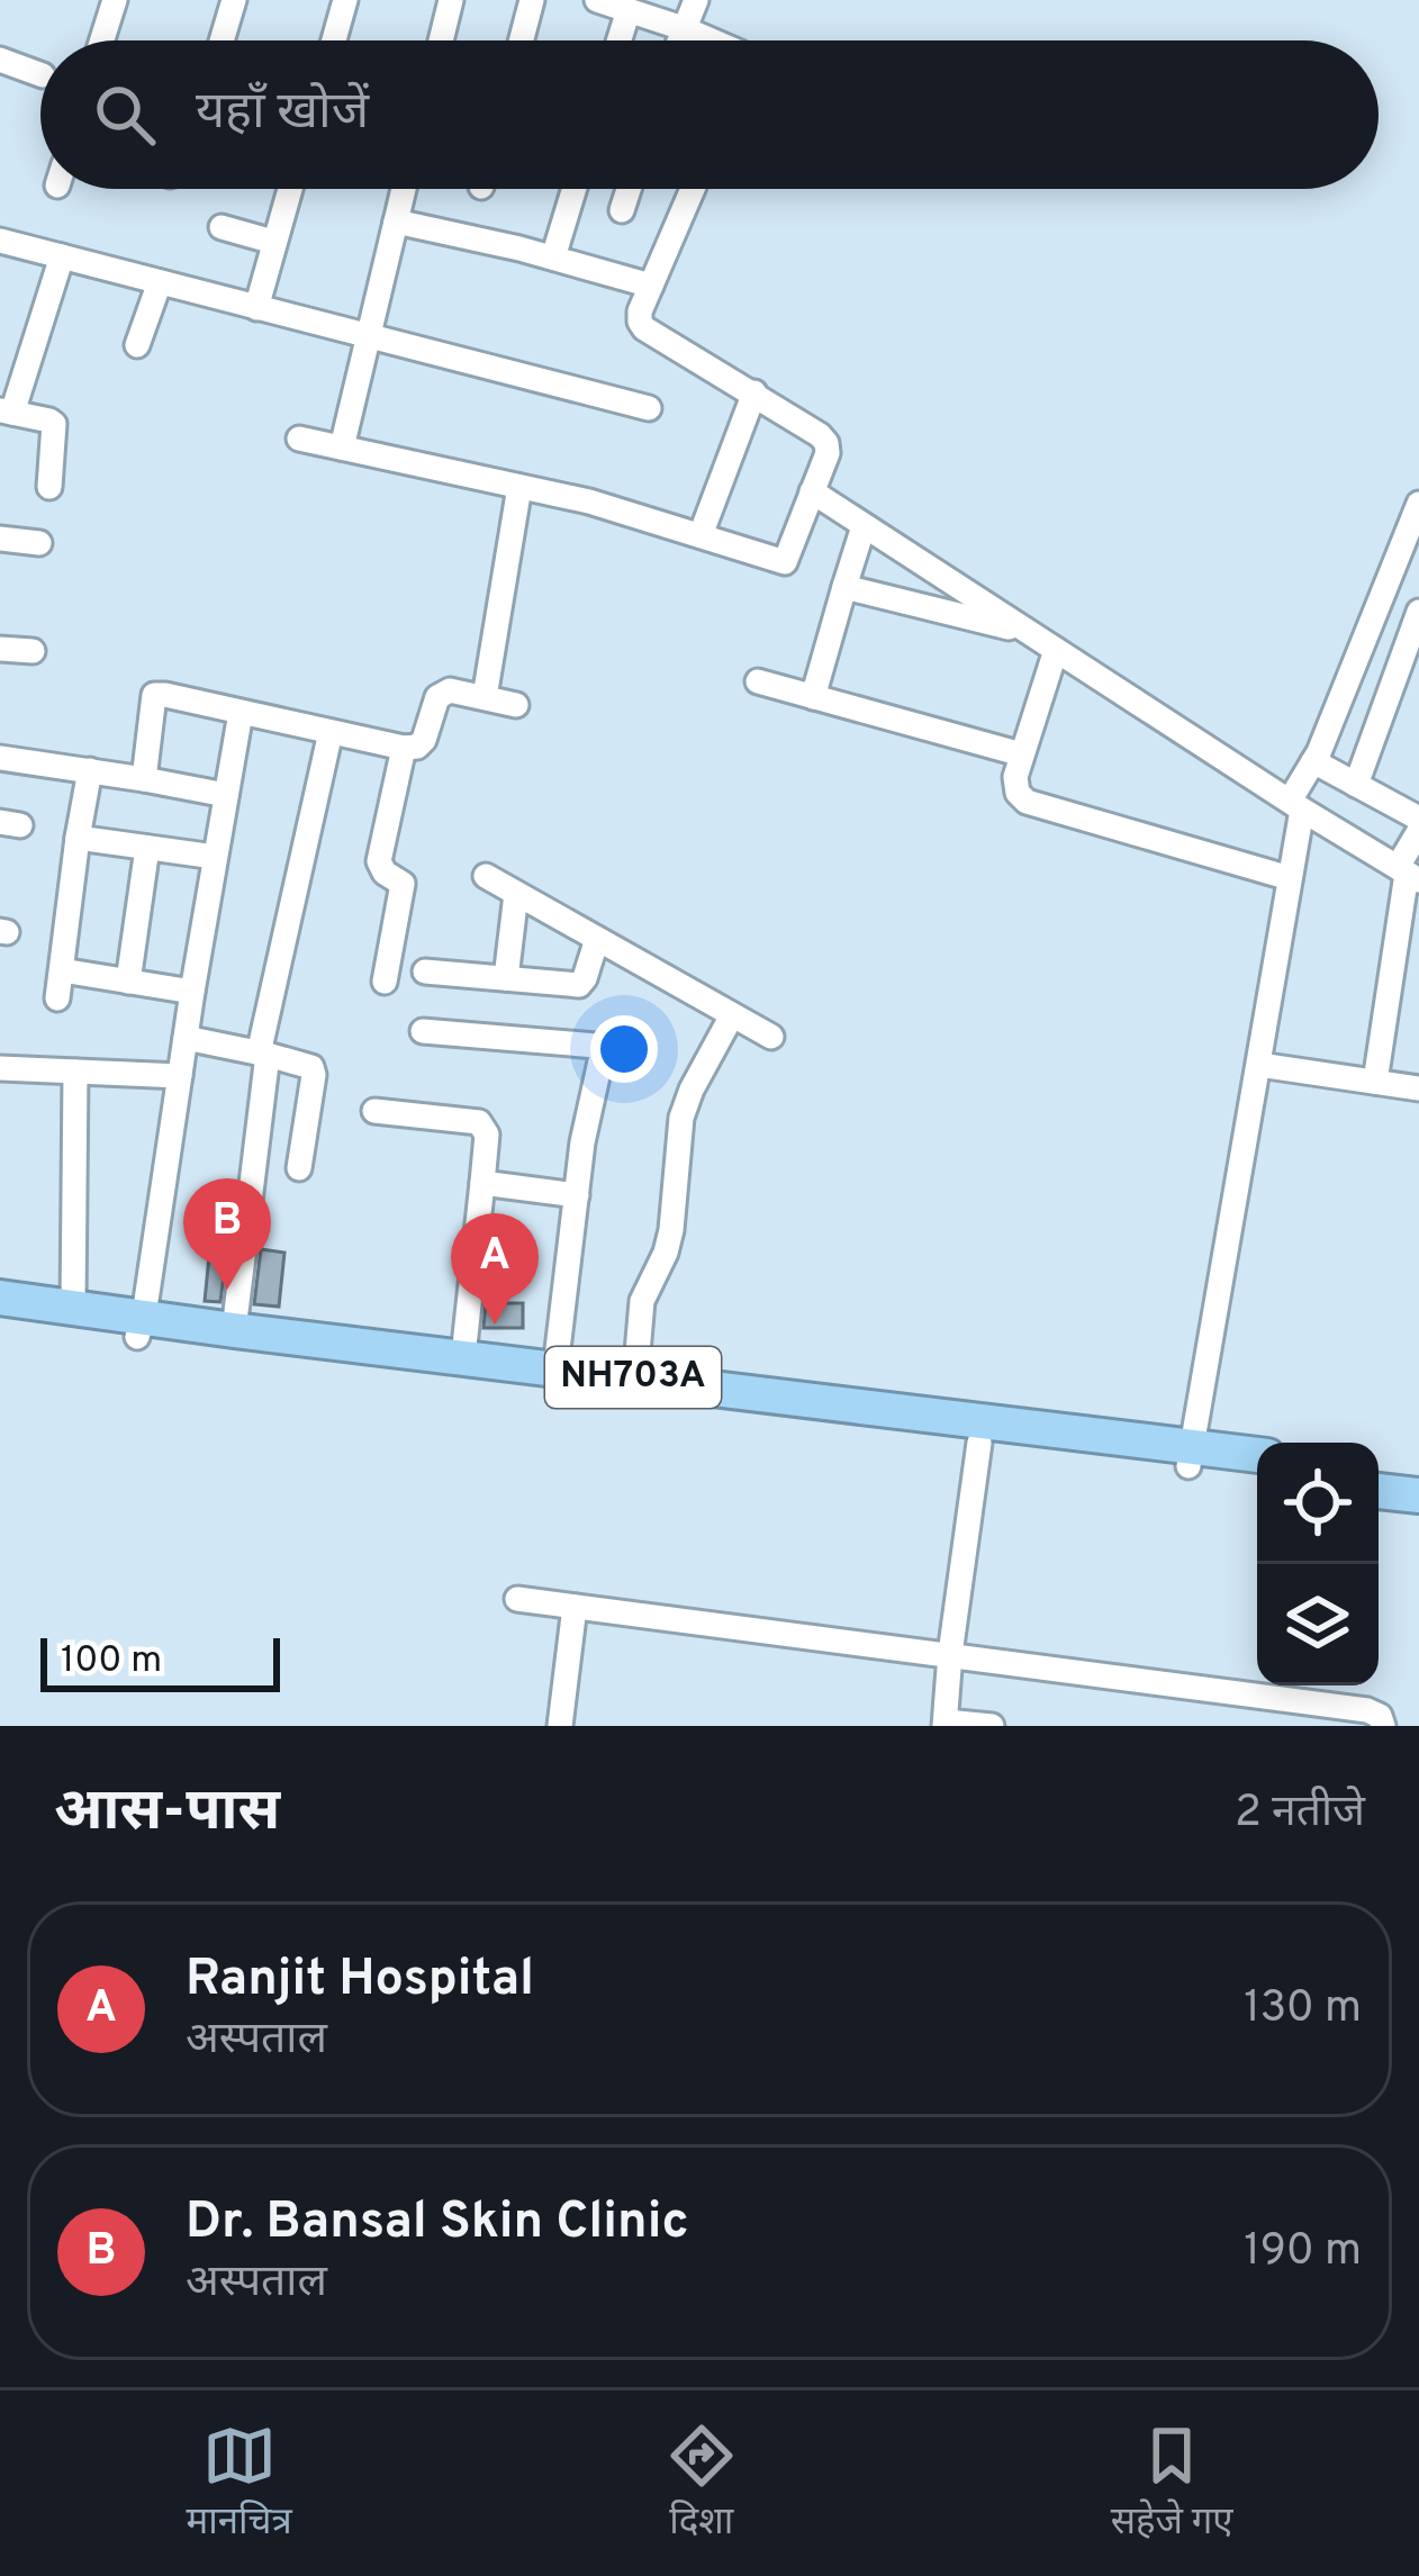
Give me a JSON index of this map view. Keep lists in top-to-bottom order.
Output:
{
  "streets": {
    "highway": ["NH703A"]
  },
  "scale_bar": "100 m",
  "page": {
    "search": "यहाँ खोजें",
    "pins": ["B", "A"],
    "scale": "100 m",
    "heading": ["आस-पास", "2 नतीजे"],
    "list": [
      {
        "mark": "A",
        "name": "Ranjit Hospital",
        "note": "अस्पताल",
        "value": "130 m"
      },
      {
        "mark": "B",
        "name": "Dr. Bansal Skin Clinic",
        "note": "अस्पताल",
        "value": "190 m"
      }
    ],
    "nav": ["मानचित्र", "दिशा", "सहेजे गए"]
  }
}
